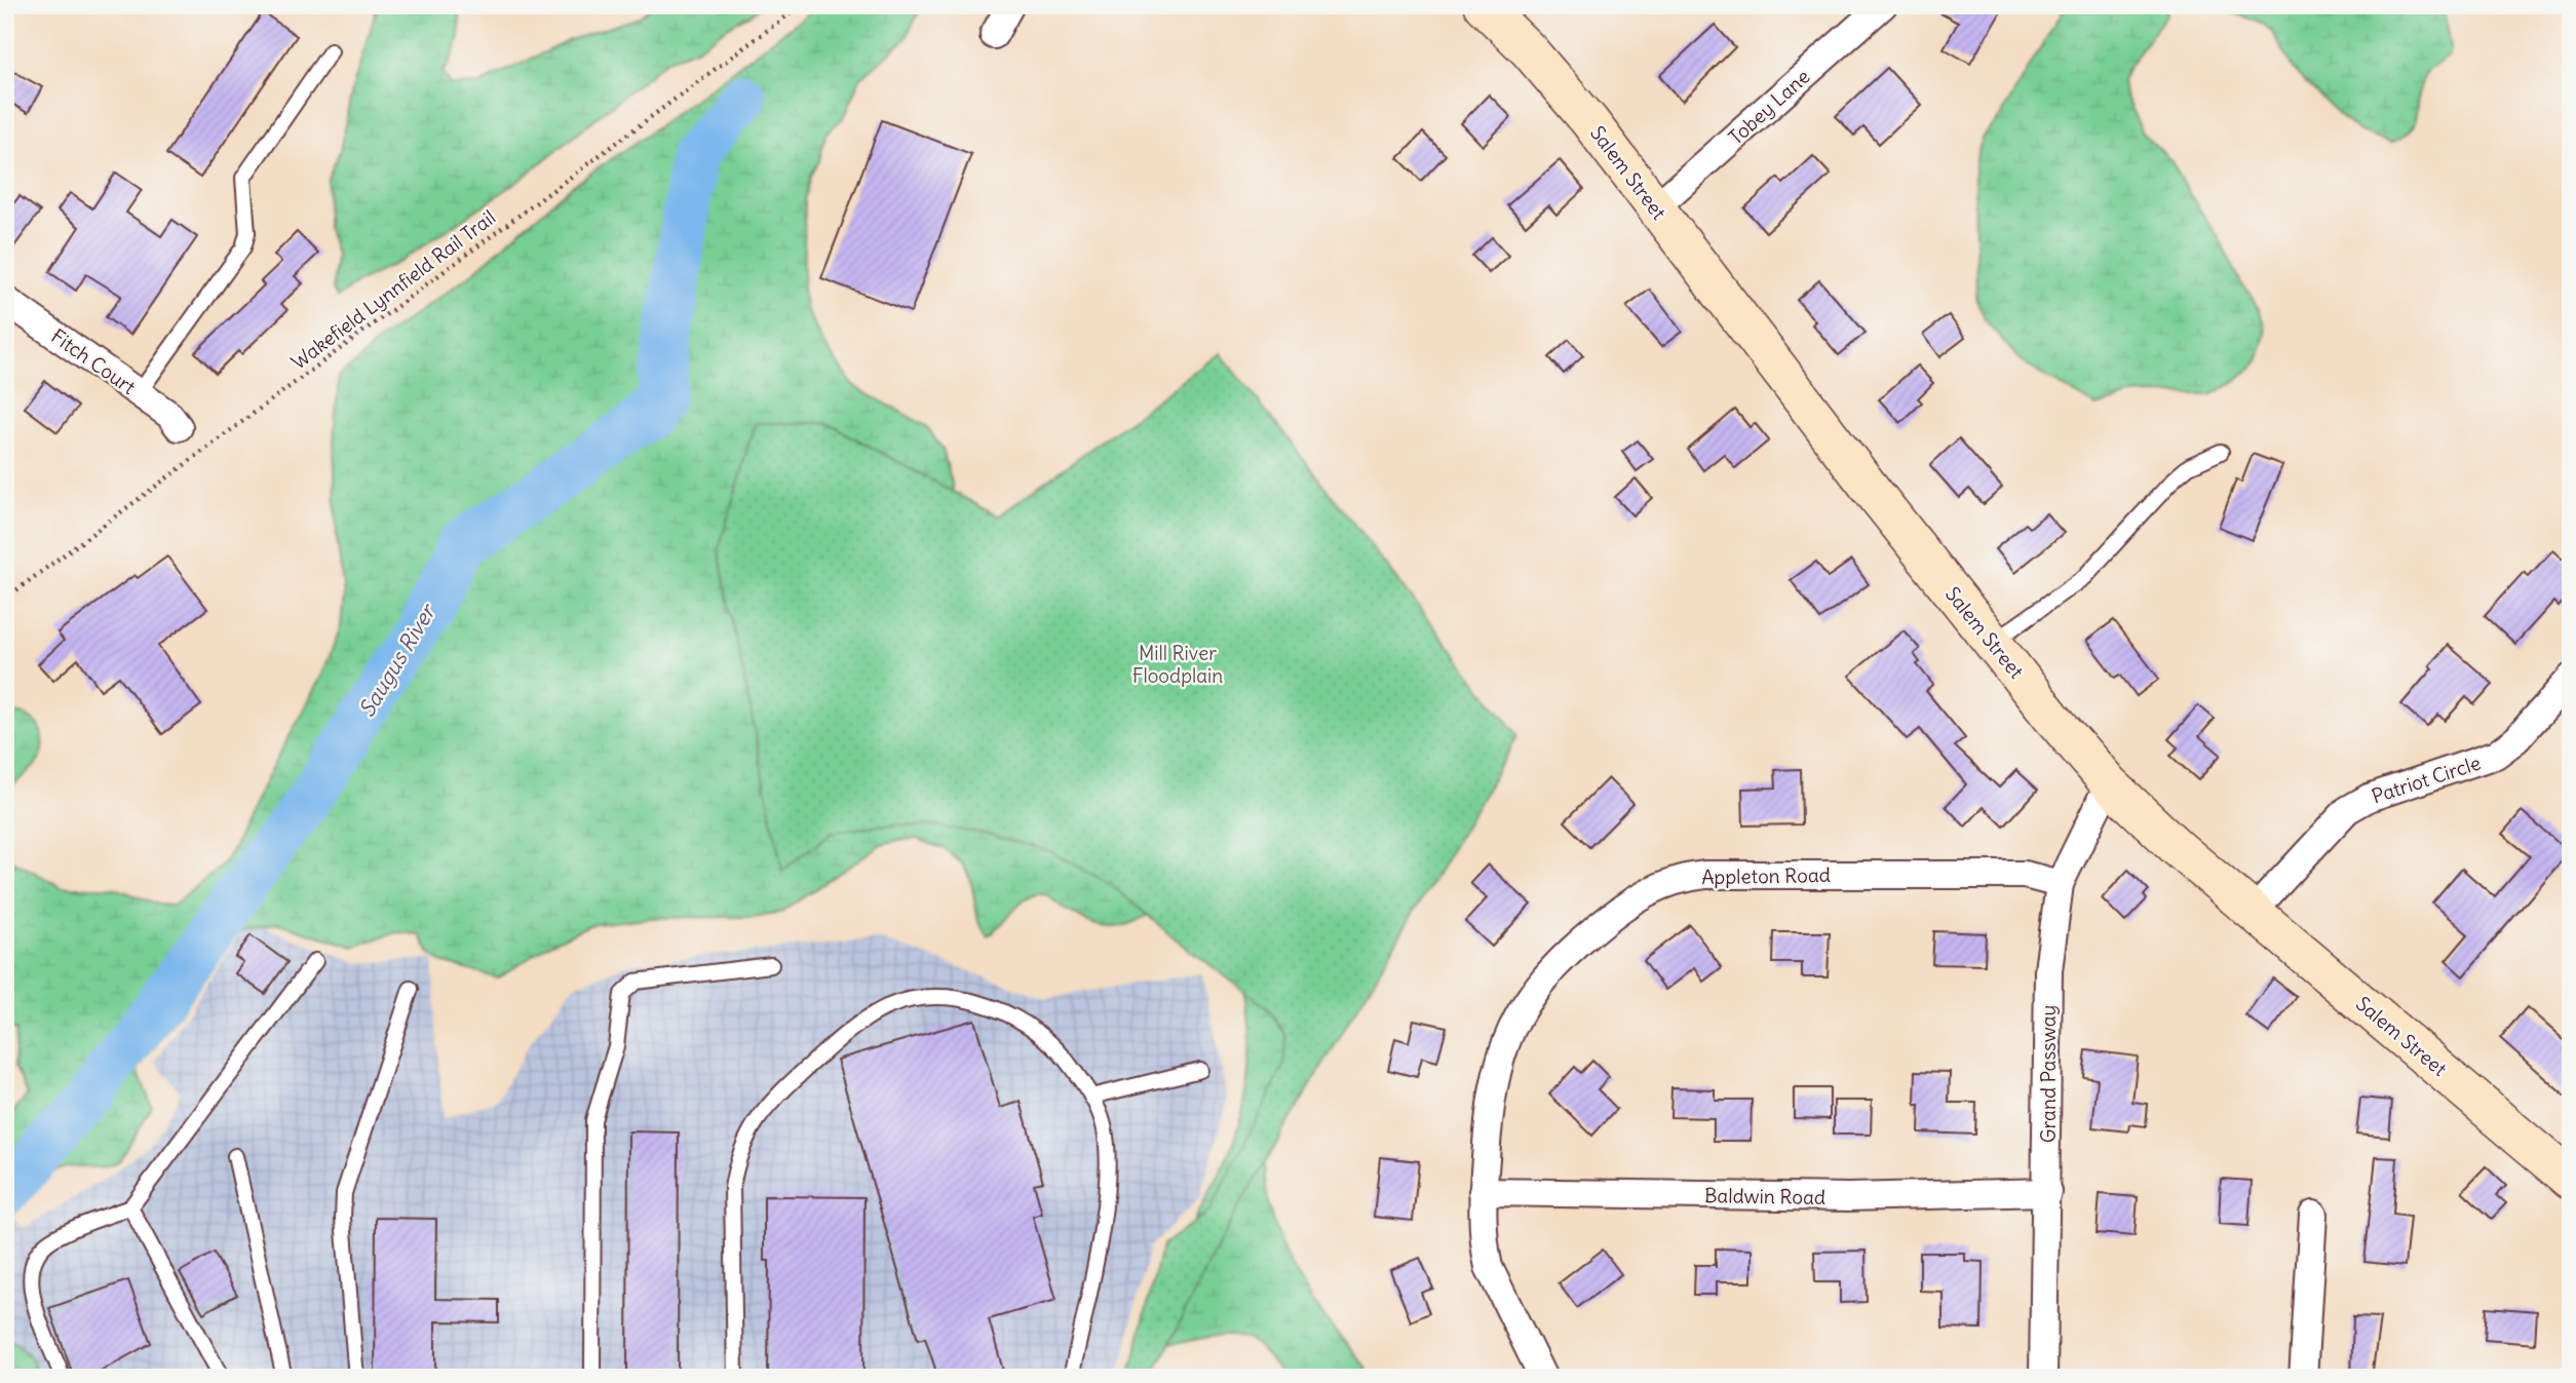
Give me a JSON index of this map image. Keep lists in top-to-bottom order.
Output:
{
  "streets": {
    "main road": ["Salem Street"],
    "street": [
      "Tobey Lane",
      "Fitch Court",
      "Patriot Circle",
      "Appleton Road",
      "Grand Passway",
      "Baldwin Road"
    ],
    "path": ["Wakefield Lynnfield Rail Trail"]
  },
  "crossings": [
    ["Tobey Lane", "Salem Street"],
    ["Salem Street", "Patriot Circle"],
    ["Salem Street", "Grand Passway"],
    ["Appleton Road", "Grand Passway"],
    ["Appleton Road", "Baldwin Road"],
    ["Grand Passway", "Baldwin Road"]
  ],
  "water": ["Saugus River"],
  "parks": ["Mill River Floodplain"]
}
